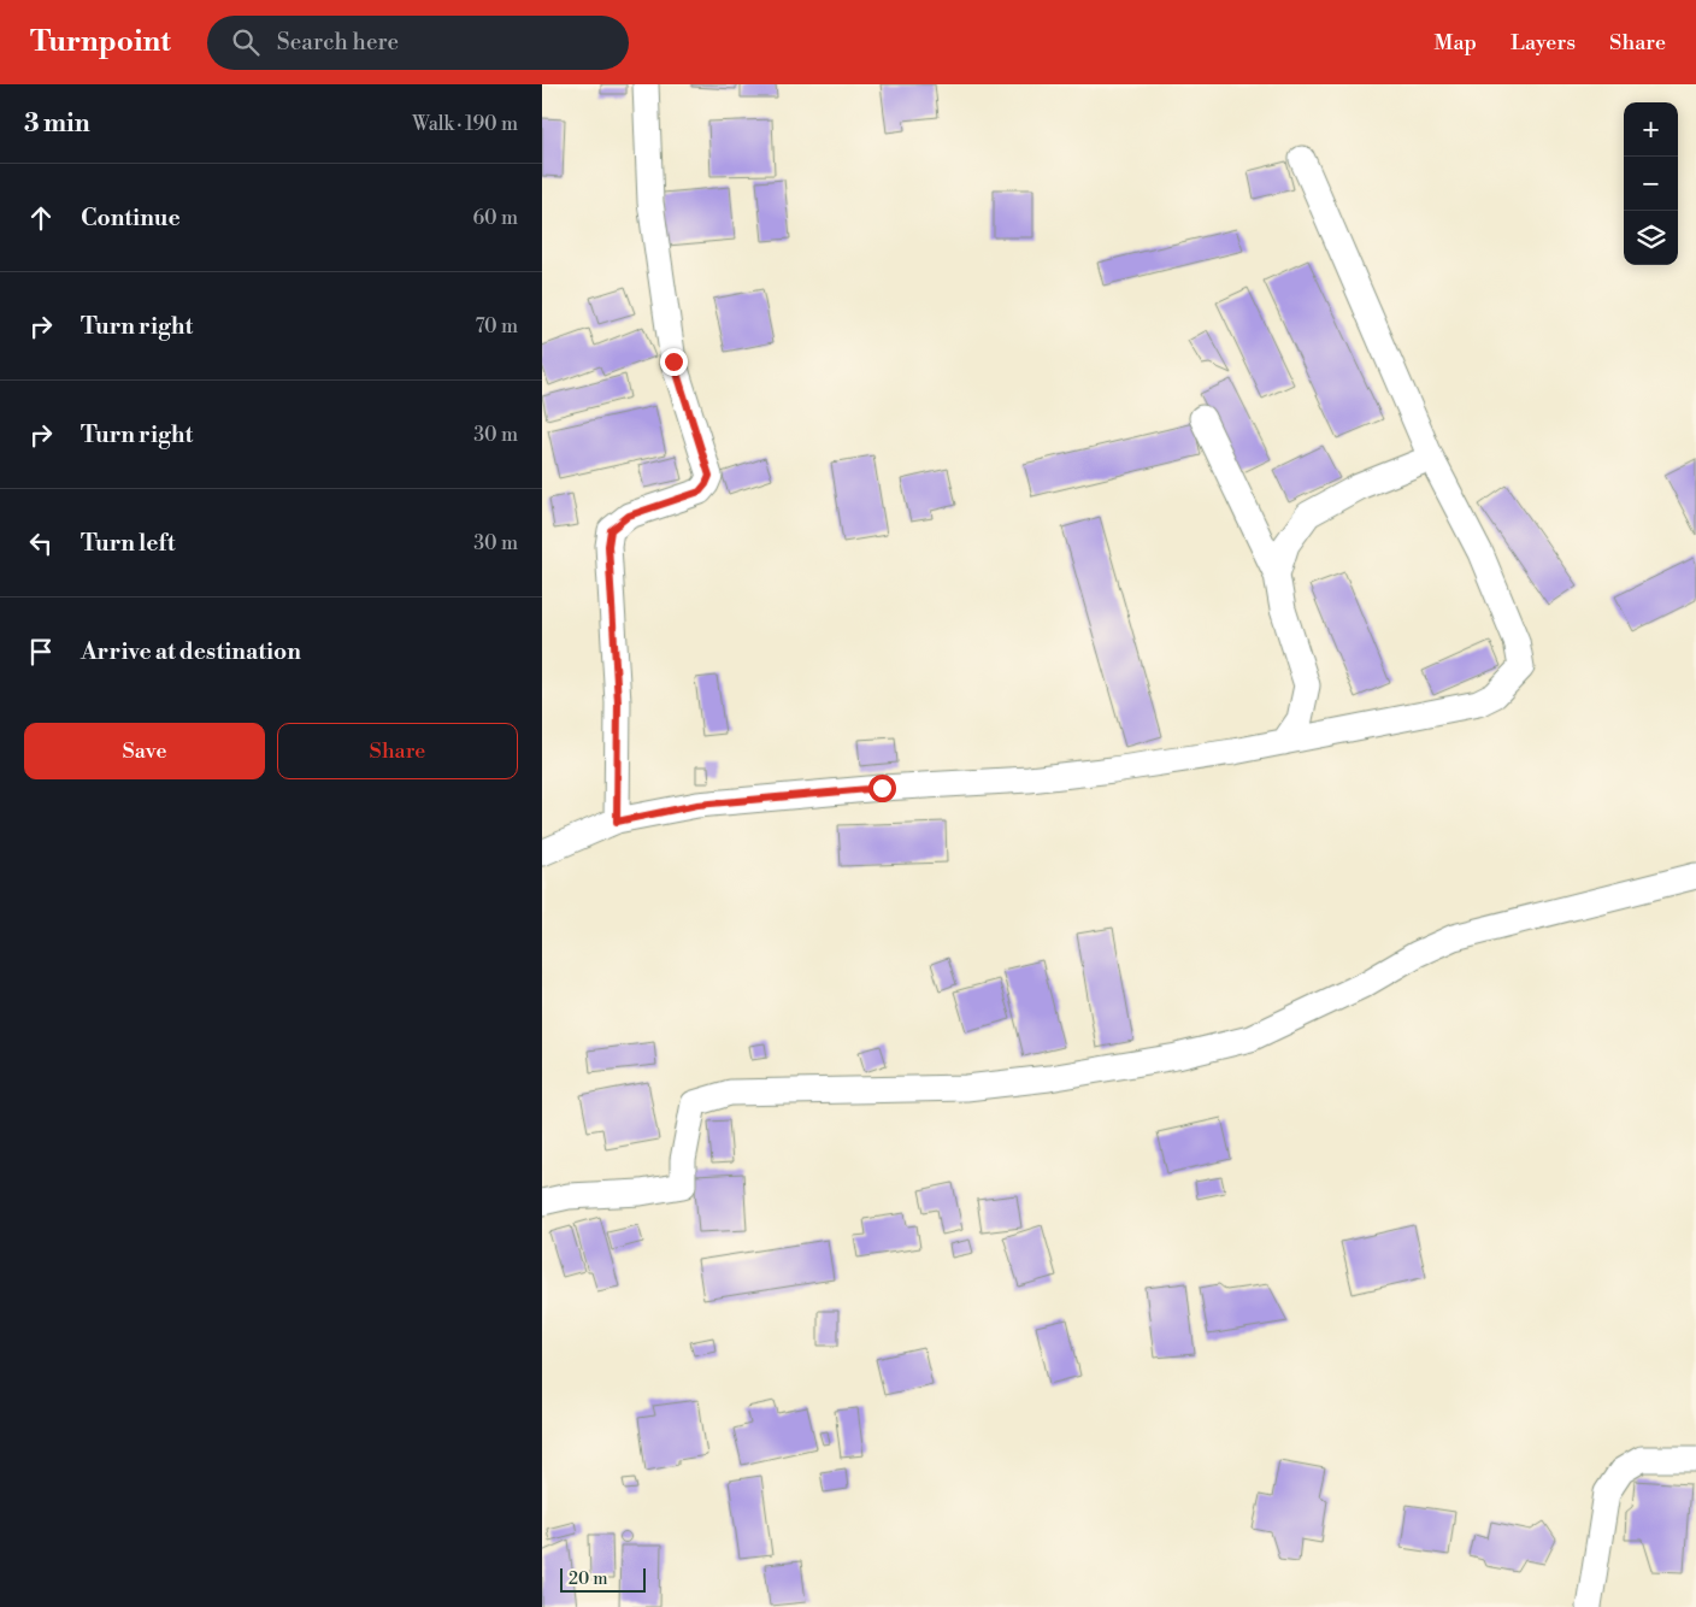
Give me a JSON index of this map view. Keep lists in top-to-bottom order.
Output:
{
  "scale_bar": "20 m",
  "page": {
    "header": "Turnpoint",
    "search": "Search here",
    "nav": ["Map", "Layers", "Share"],
    "heading": ["3 min", "Walk · 190 m"],
    "map_buttons": ["+", "−"],
    "list": [
      ["Continue", "60 m"],
      ["Turn right", "70 m"],
      ["Turn right", "30 m"],
      ["Turn left", "30 m"],
      "Arrive at destination"
    ],
    "buttons": ["Save", "Share"],
    "scale": "20 m"
  }
}
